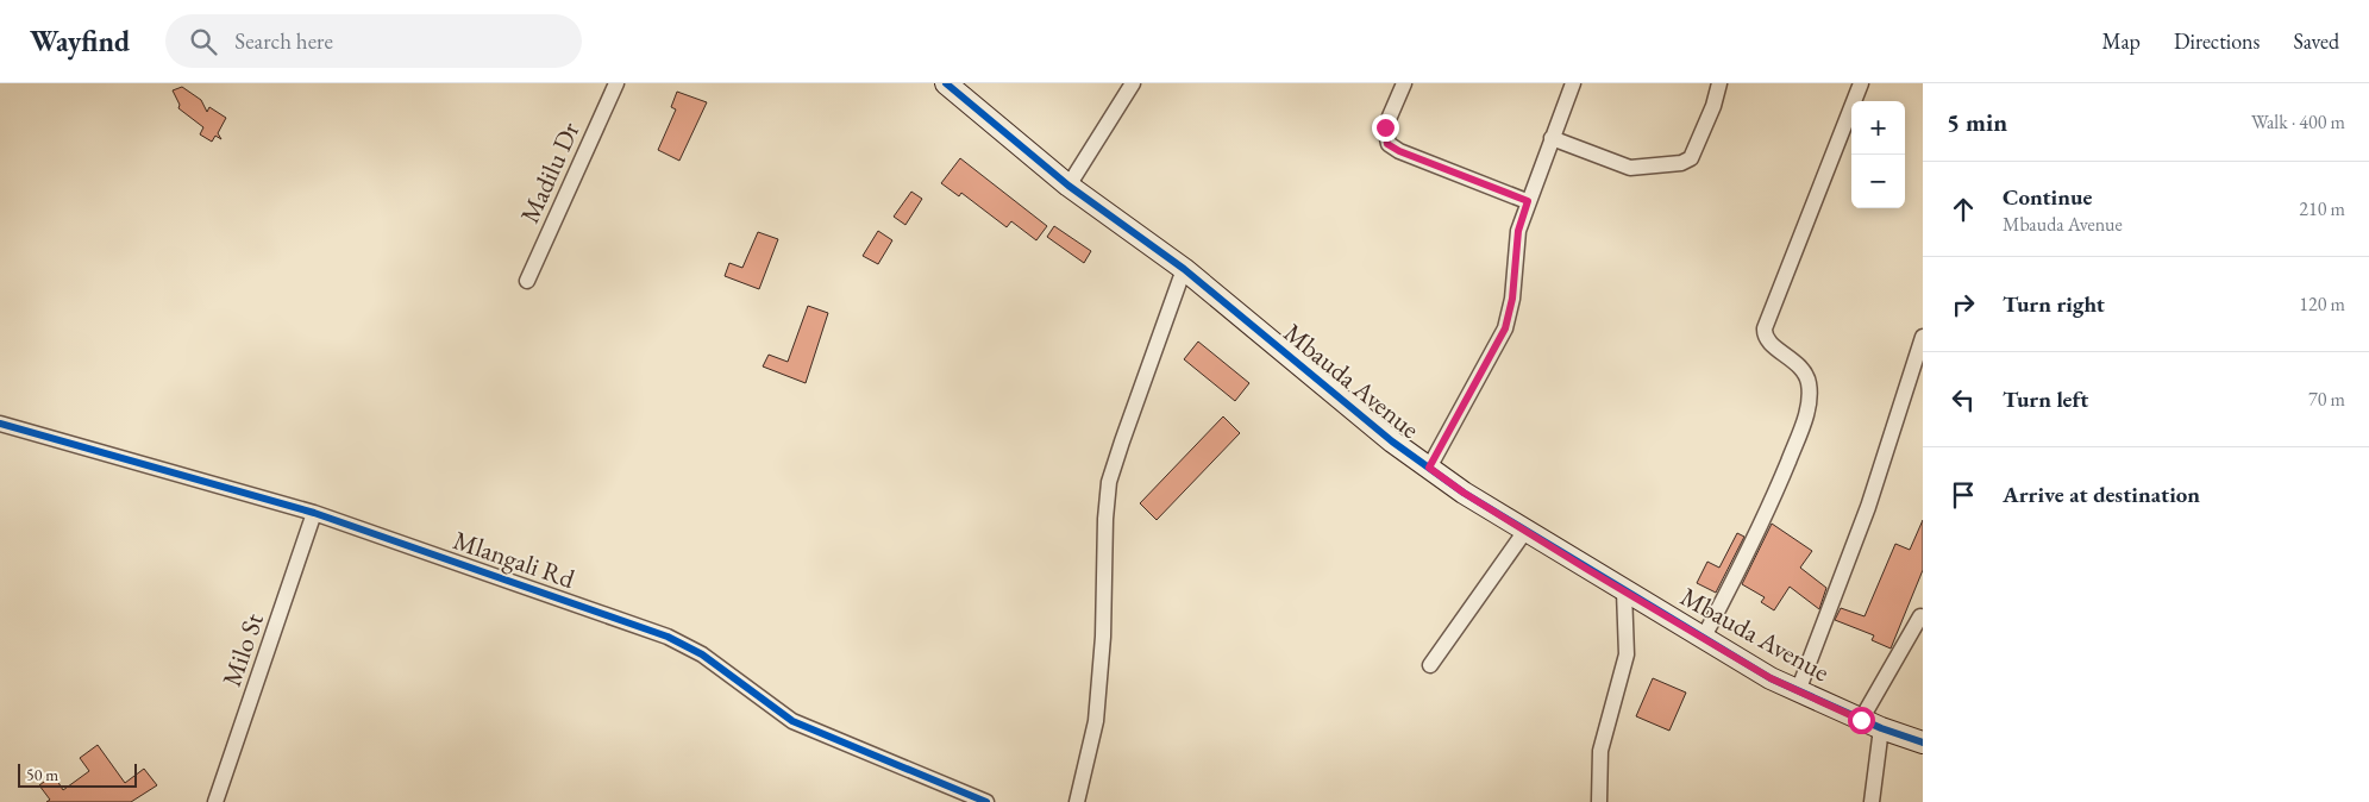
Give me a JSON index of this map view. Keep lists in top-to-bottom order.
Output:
{
  "streets": {
    "street": [
      "Madilu Dr",
      "Mbauda Avenue",
      "Mlangali Rd",
      "Milo St"
    ]
  },
  "crossings": [
    ["Mlangali Rd", "Milo St"]
  ],
  "scale_bar": "50 m",
  "page": {
    "header": "Wayfind",
    "search": "Search here",
    "nav": ["Map", "Directions", "Saved"],
    "heading": ["5 min", "Walk · 400 m"],
    "map_buttons": ["+", "−"],
    "list": [
      ["Continue", "Mbauda Avenue", "210 m"],
      ["Turn right", "120 m"],
      ["Turn left", "70 m"],
      "Arrive at destination"
    ],
    "scale": "50 m"
  }
}
